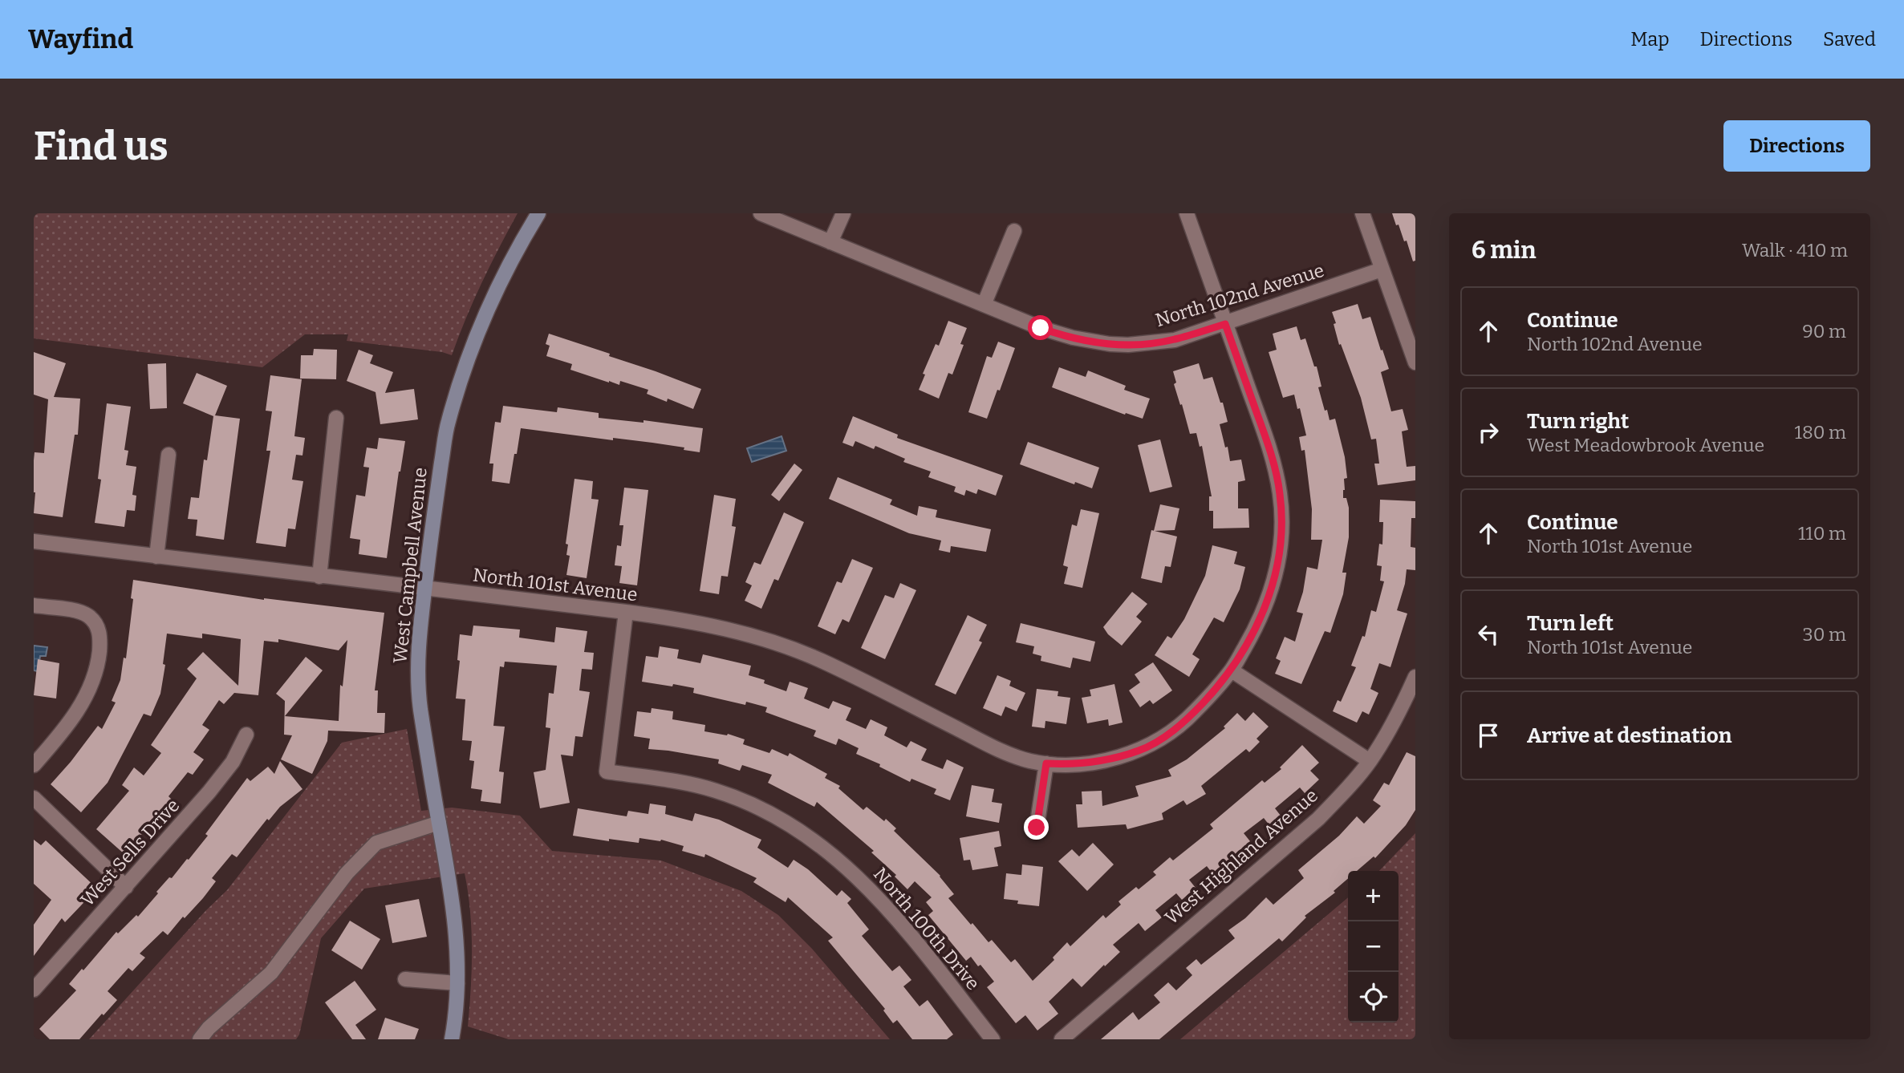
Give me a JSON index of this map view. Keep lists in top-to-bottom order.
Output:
{
  "streets": {
    "street": [
      "North 102nd Avenue",
      "West Campbell Avenue",
      "North 101st Avenue",
      "West Sells Drive",
      "West Highland Avenue",
      "North 100th Drive"
    ]
  },
  "crossings": [
    ["North 102nd Avenue", "North 101st Avenue"],
    ["West Campbell Avenue", "North 101st Avenue"],
    ["North 101st Avenue", "North 100th Drive"]
  ],
  "page": {
    "header": "Wayfind",
    "nav": ["Map", "Directions", "Saved"],
    "buttons": "Directions",
    "title": "Find us",
    "heading": ["6 min", "Walk · 410 m"],
    "list": [
      ["Continue", "North 102nd Avenue", "90 m"],
      ["Turn right", "West Meadowbrook Avenue", "180 m"],
      ["Continue", "North 101st Avenue", "110 m"],
      ["Turn left", "North 101st Avenue", "30 m"],
      "Arrive at destination"
    ],
    "map_buttons": ["+", "−"]
  }
}
